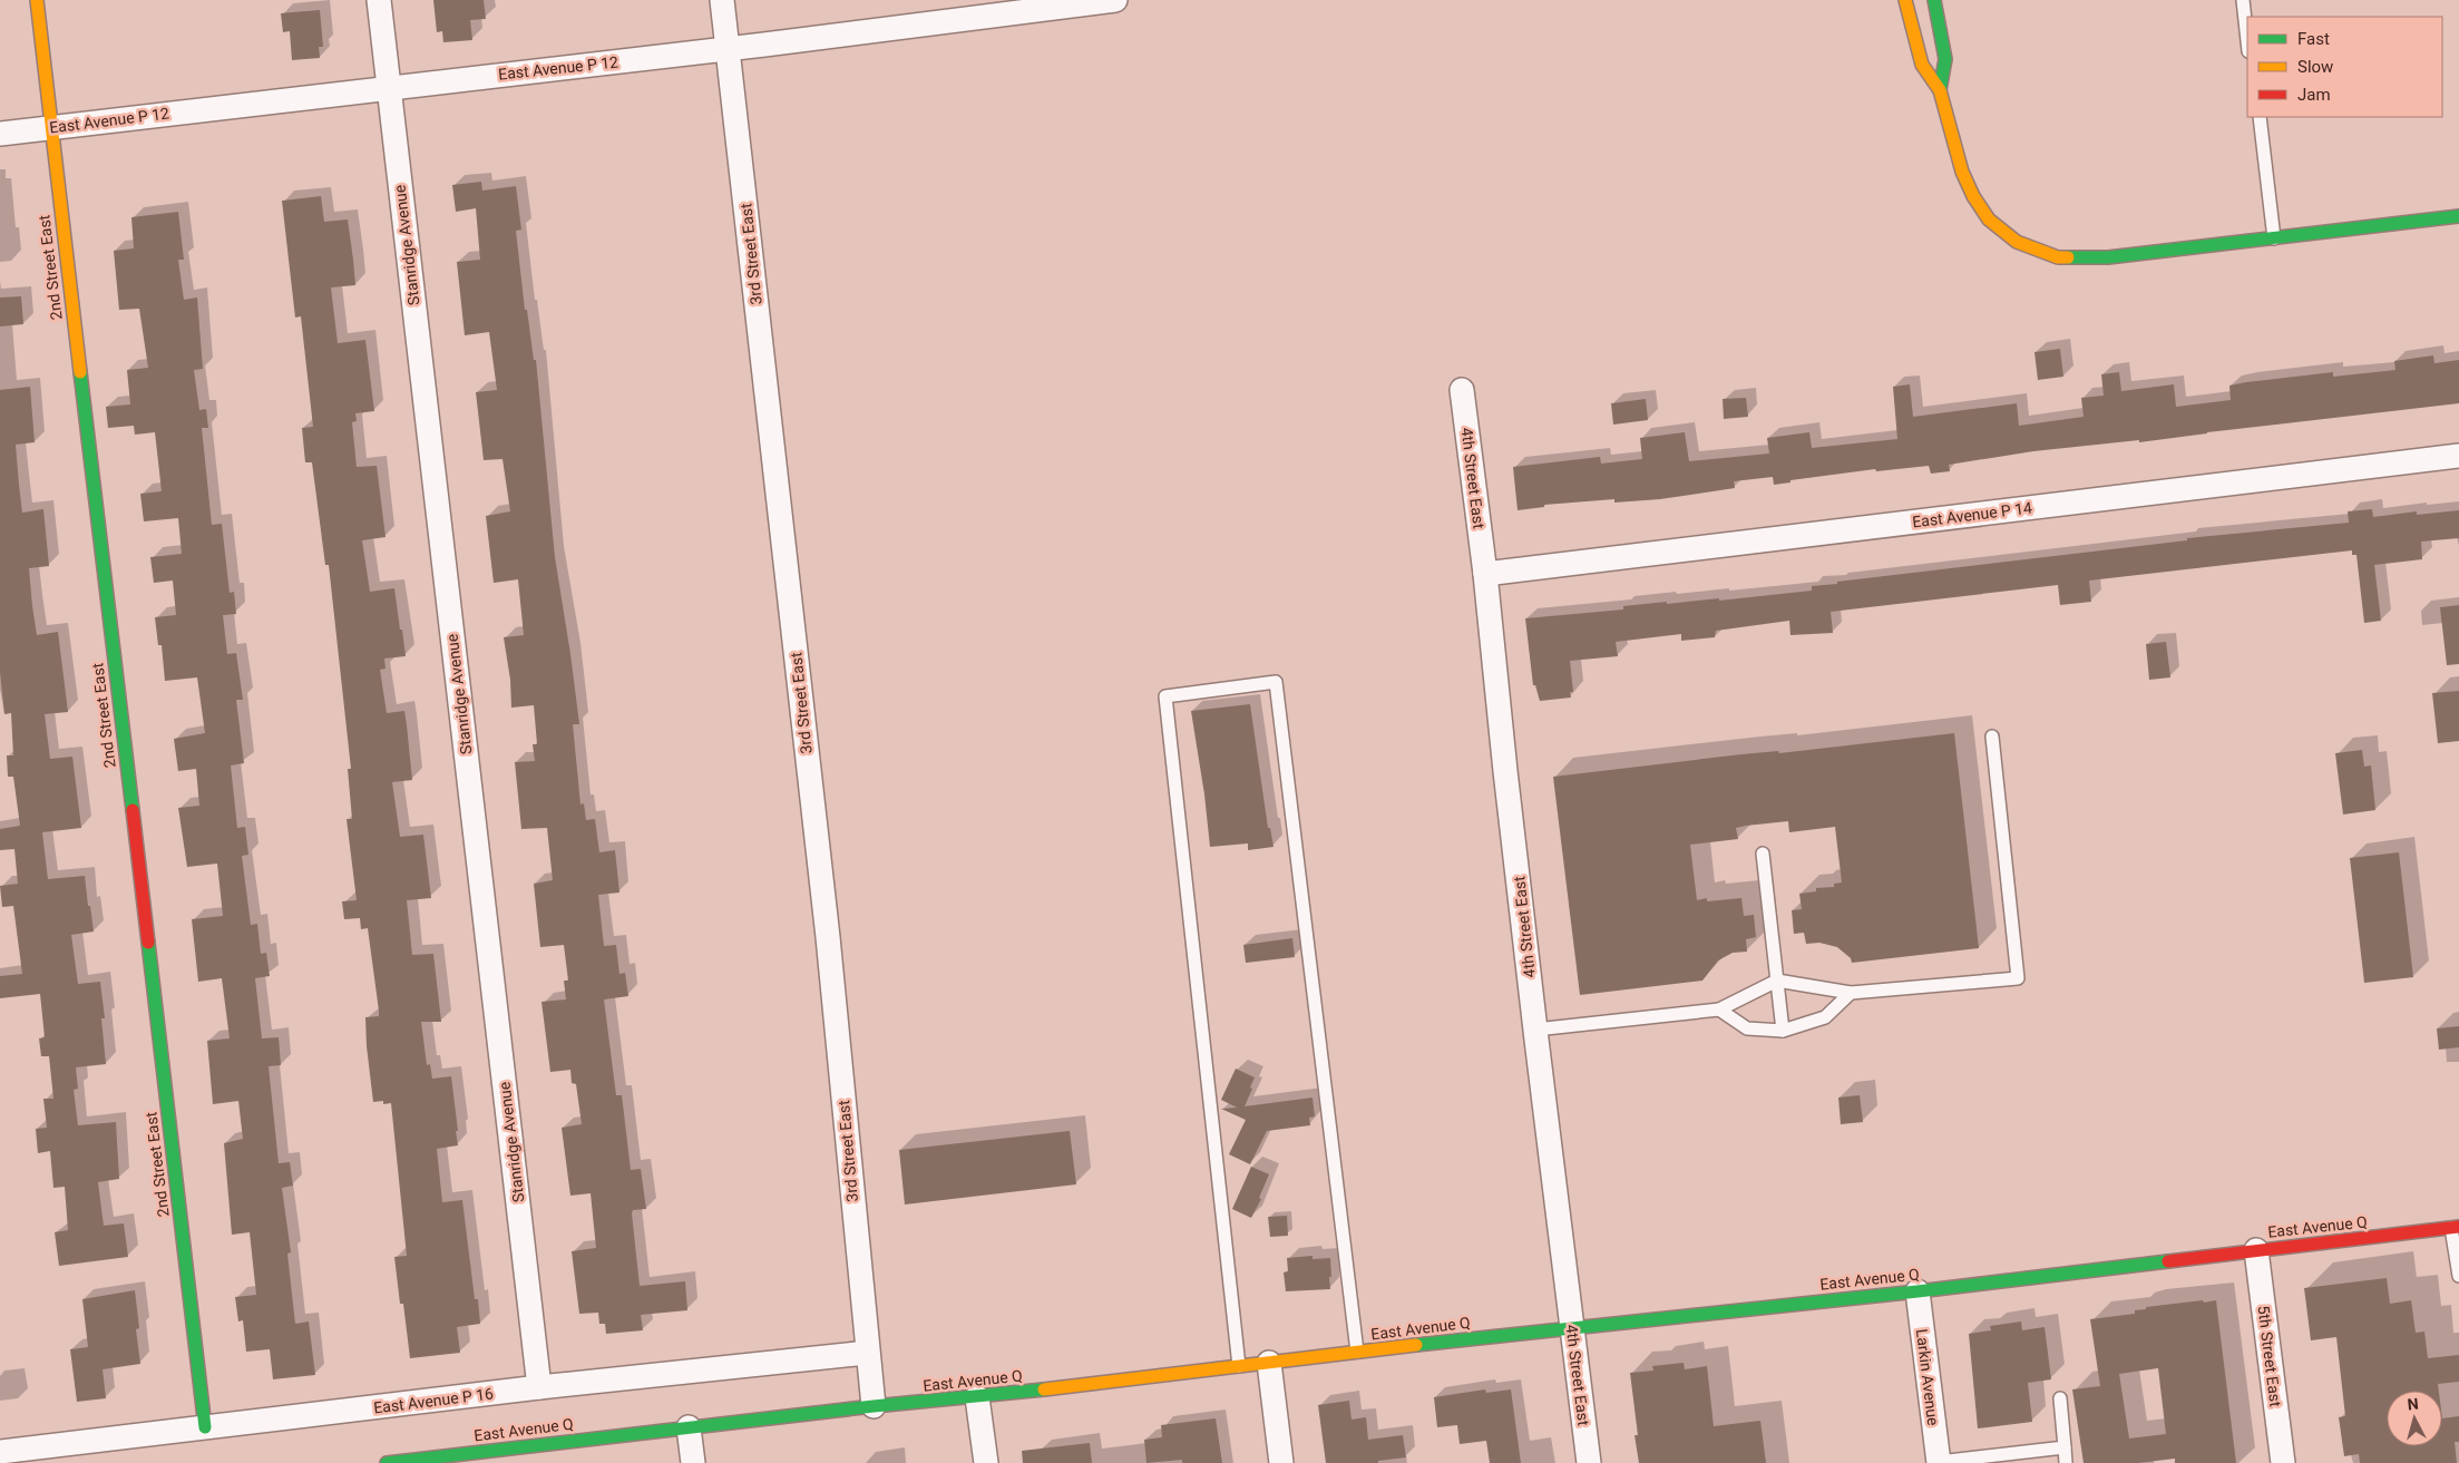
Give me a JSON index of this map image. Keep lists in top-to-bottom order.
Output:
{
  "streets": {
    "street": [
      "East Avenue P 12",
      "Stanridge Avenue",
      "3rd Street East",
      "2nd Street East",
      "4th Street East",
      "East Avenue P 14",
      "East Avenue Q",
      "5th Street East",
      "Larkin Avenue",
      "East Avenue P 16"
    ]
  },
  "crossings": [
    ["East Avenue P 12", "Stanridge Avenue"],
    ["East Avenue P 12", "3rd Street East"],
    ["East Avenue P 12", "2nd Street East"],
    ["Stanridge Avenue", "East Avenue P 16"],
    ["3rd Street East", "East Avenue Q"],
    ["3rd Street East", "East Avenue P 16"],
    ["2nd Street East", "East Avenue P 16"],
    ["4th Street East", "East Avenue P 14"],
    ["4th Street East", "East Avenue Q"],
    ["East Avenue Q", "5th Street East"],
    ["East Avenue Q", "Larkin Avenue"]
  ],
  "legend": ["Fast", "Slow", "Jam"],
  "north": "top"
}
